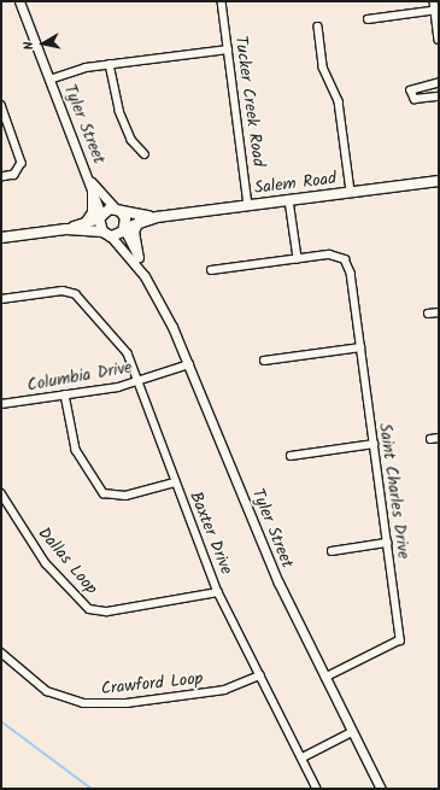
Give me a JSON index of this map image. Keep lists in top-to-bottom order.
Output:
{
  "streets": {
    "main road": ["Salem Road"],
    "street": [
      "Tucker Creek Road",
      "Tyler Street",
      "Columbia Drive",
      "Saint Charles Drive",
      "Baxter Drive",
      "Dallas Loop",
      "Crawford Loop"
    ]
  },
  "crossings": [
    ["Tucker Creek Road", "Salem Road"],
    ["Tyler Street", "Salem Road"],
    ["Tyler Street", "Columbia Drive"],
    ["Tyler Street", "Saint Charles Drive"],
    ["Columbia Drive", "Baxter Drive"],
    ["Baxter Drive", "Dallas Loop"],
    ["Baxter Drive", "Crawford Loop"]
  ],
  "north": "left"
}
